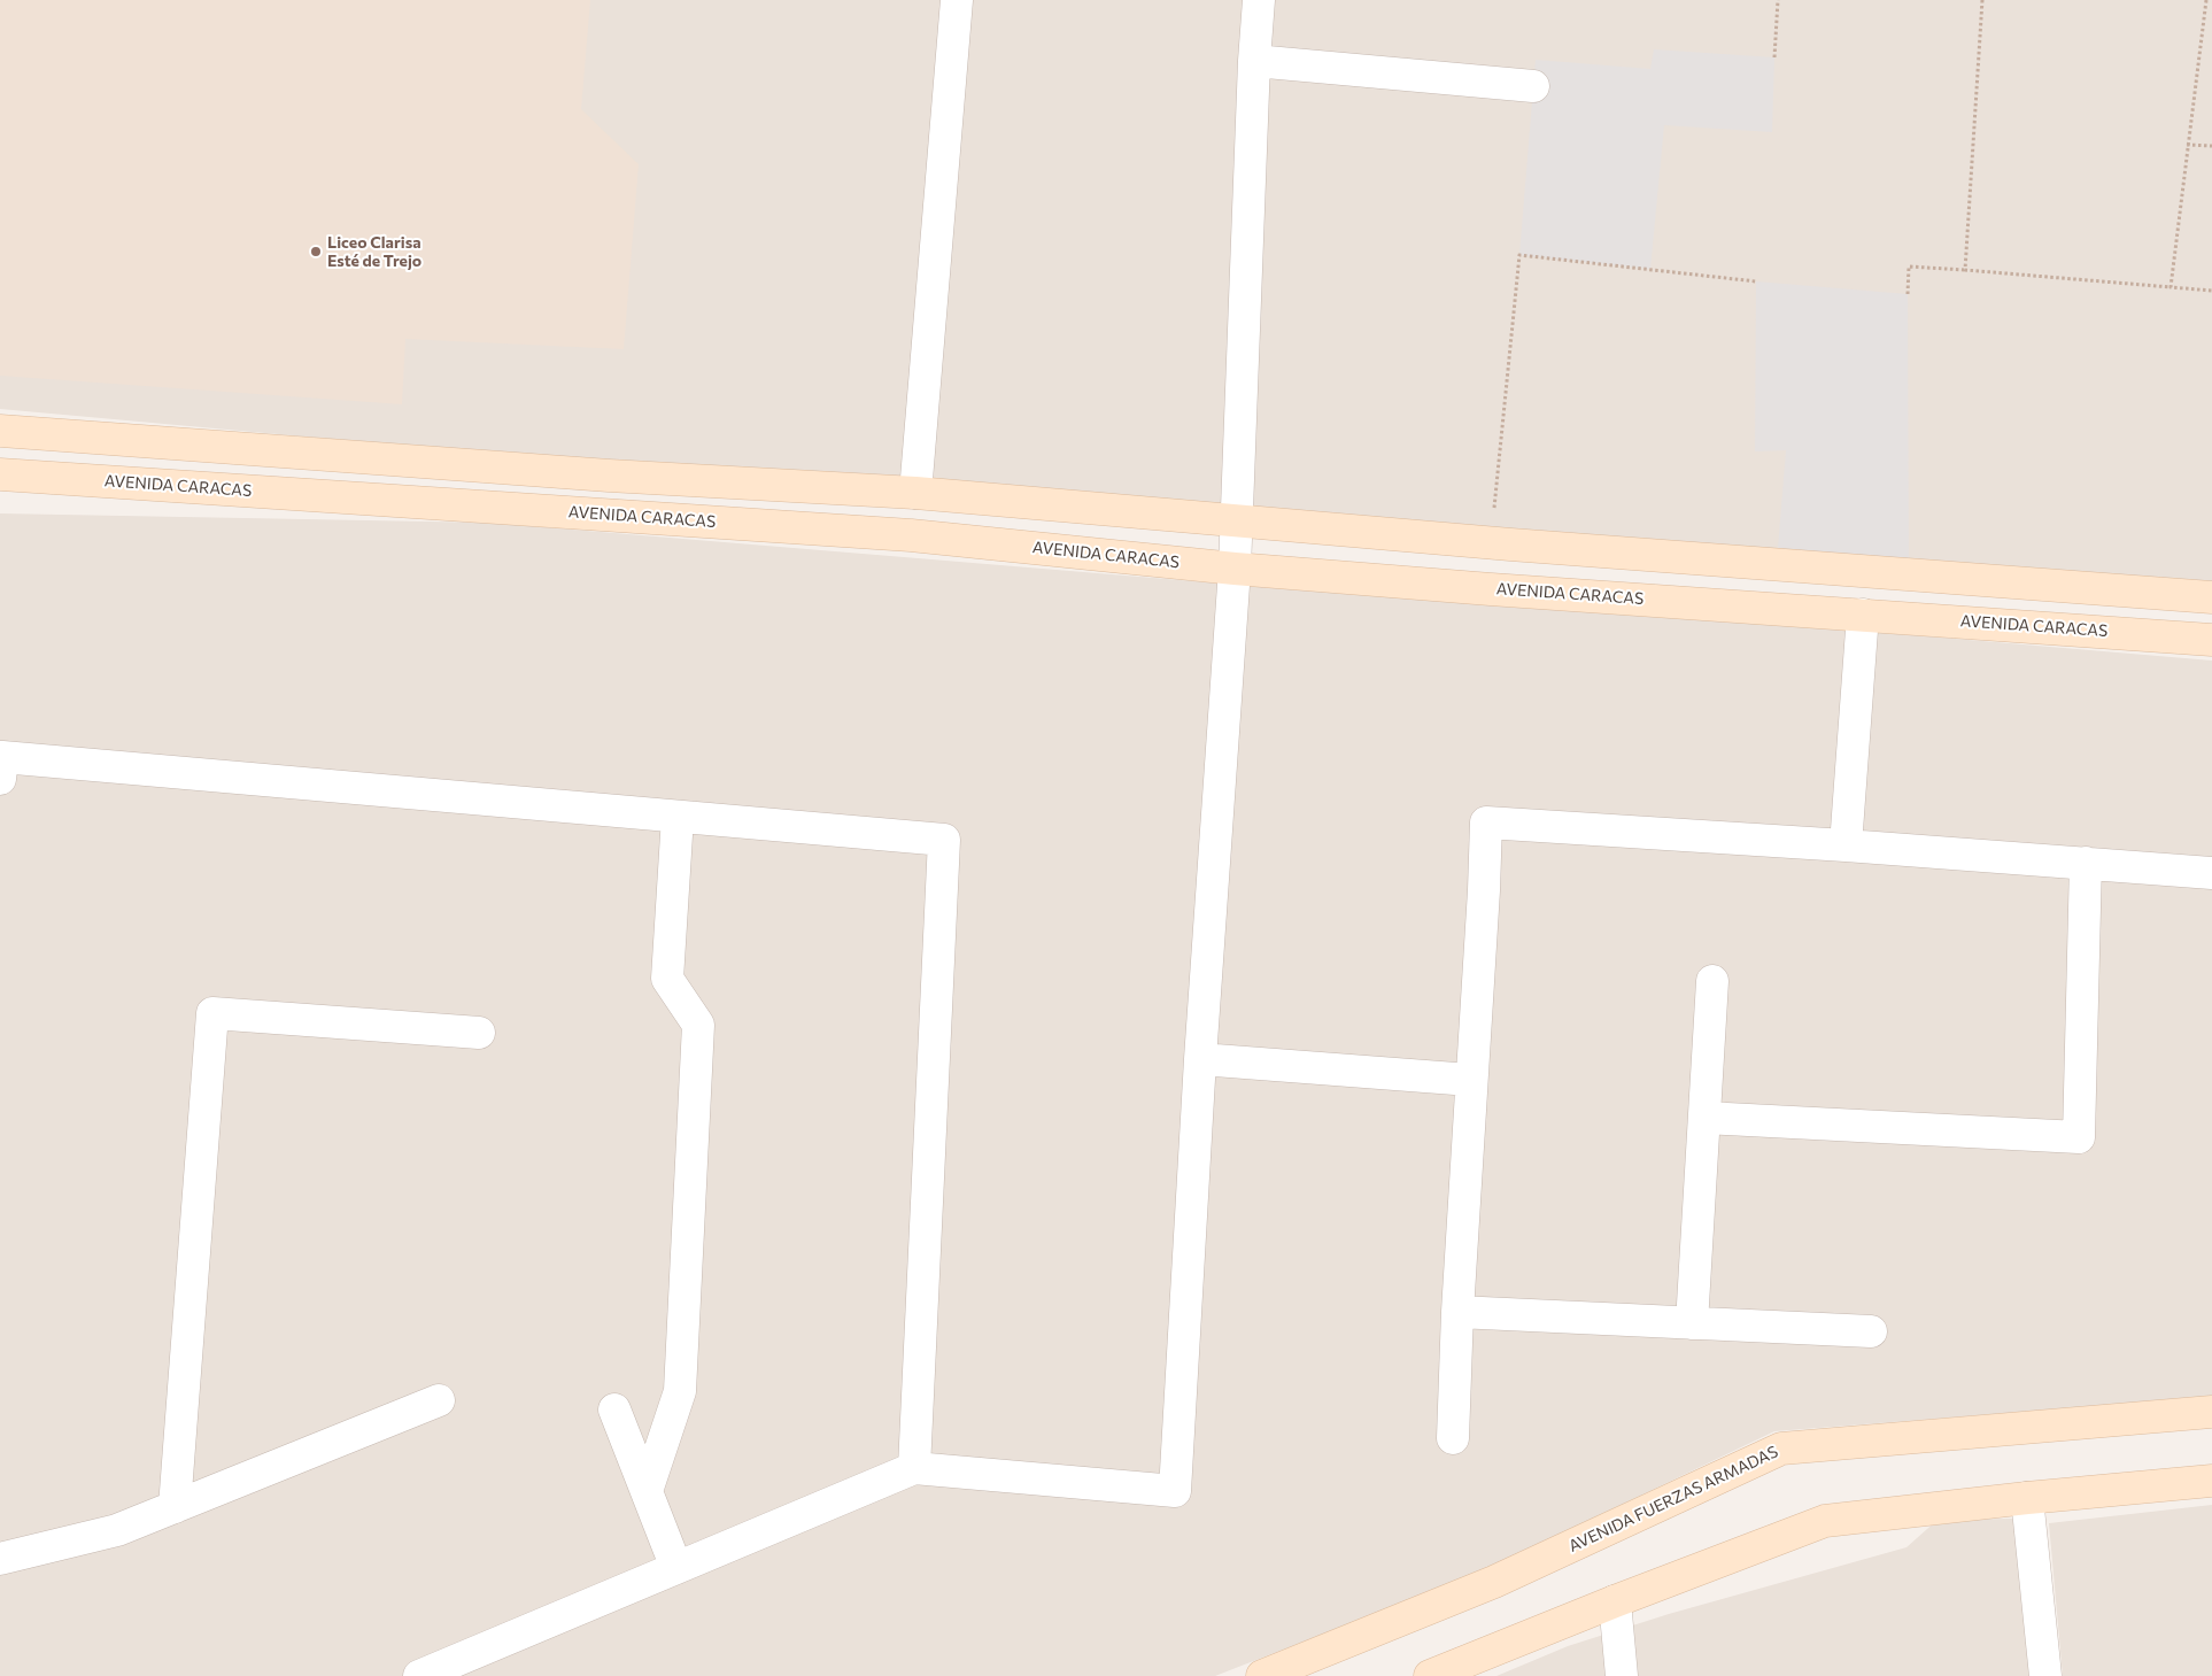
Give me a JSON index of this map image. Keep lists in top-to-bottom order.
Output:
{
  "streets": {
    "main road": ["AVENIDA CARACAS", "AVENIDA FUERZAS ARMADAS"]
  },
  "places": ["Liceo Clarisa Esté de Trejo"]
}
